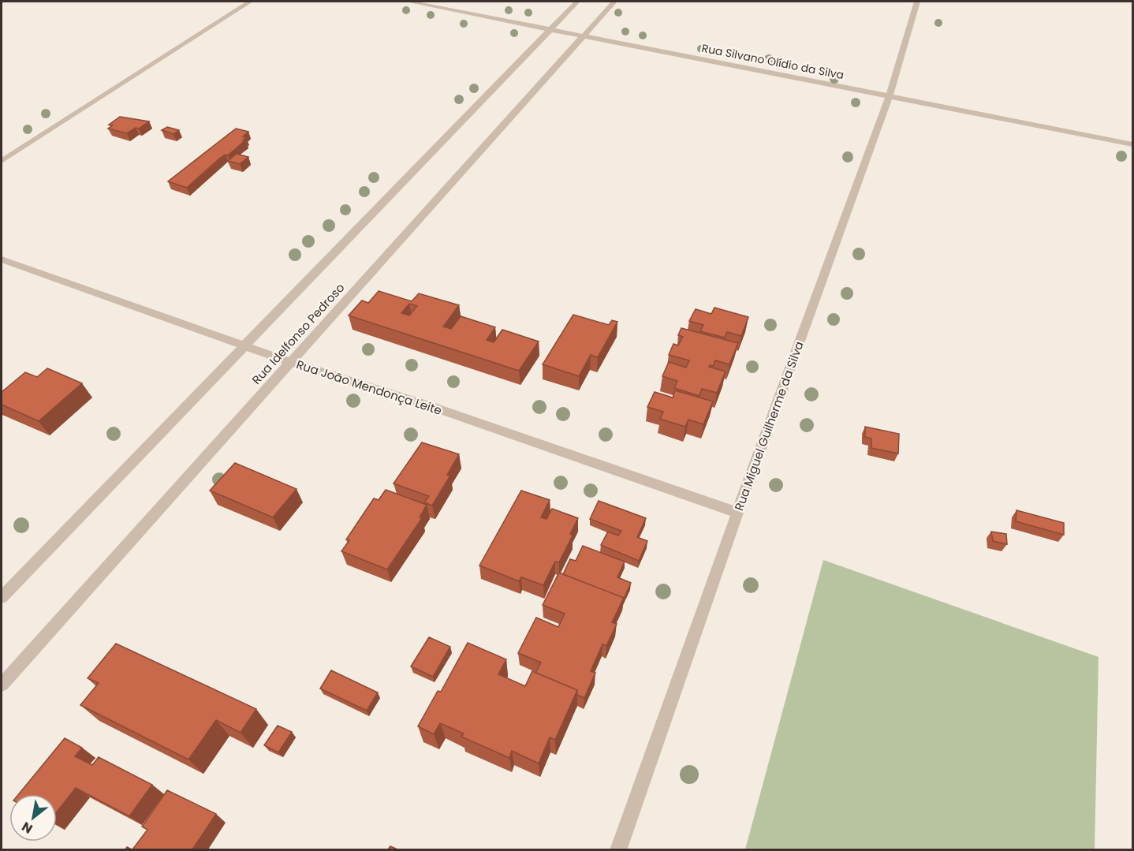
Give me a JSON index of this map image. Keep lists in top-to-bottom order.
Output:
{
  "streets": {
    "street": [
      "Rua Silvano Olídio da Silva",
      "Rua Idelfonso Pedroso",
      "Rua João Mendonça Leite",
      "Rua Miguel Guilherme da Silva"
    ]
  },
  "crossings": [
    ["Rua Silvano Olídio da Silva", "Rua Idelfonso Pedroso"],
    ["Rua Silvano Olídio da Silva", "Rua Miguel Guilherme da Silva"],
    ["Rua Idelfonso Pedroso", "Rua João Mendonça Leite"],
    ["Rua João Mendonça Leite", "Rua Miguel Guilherme da Silva"]
  ],
  "north": "bottom left"
}
